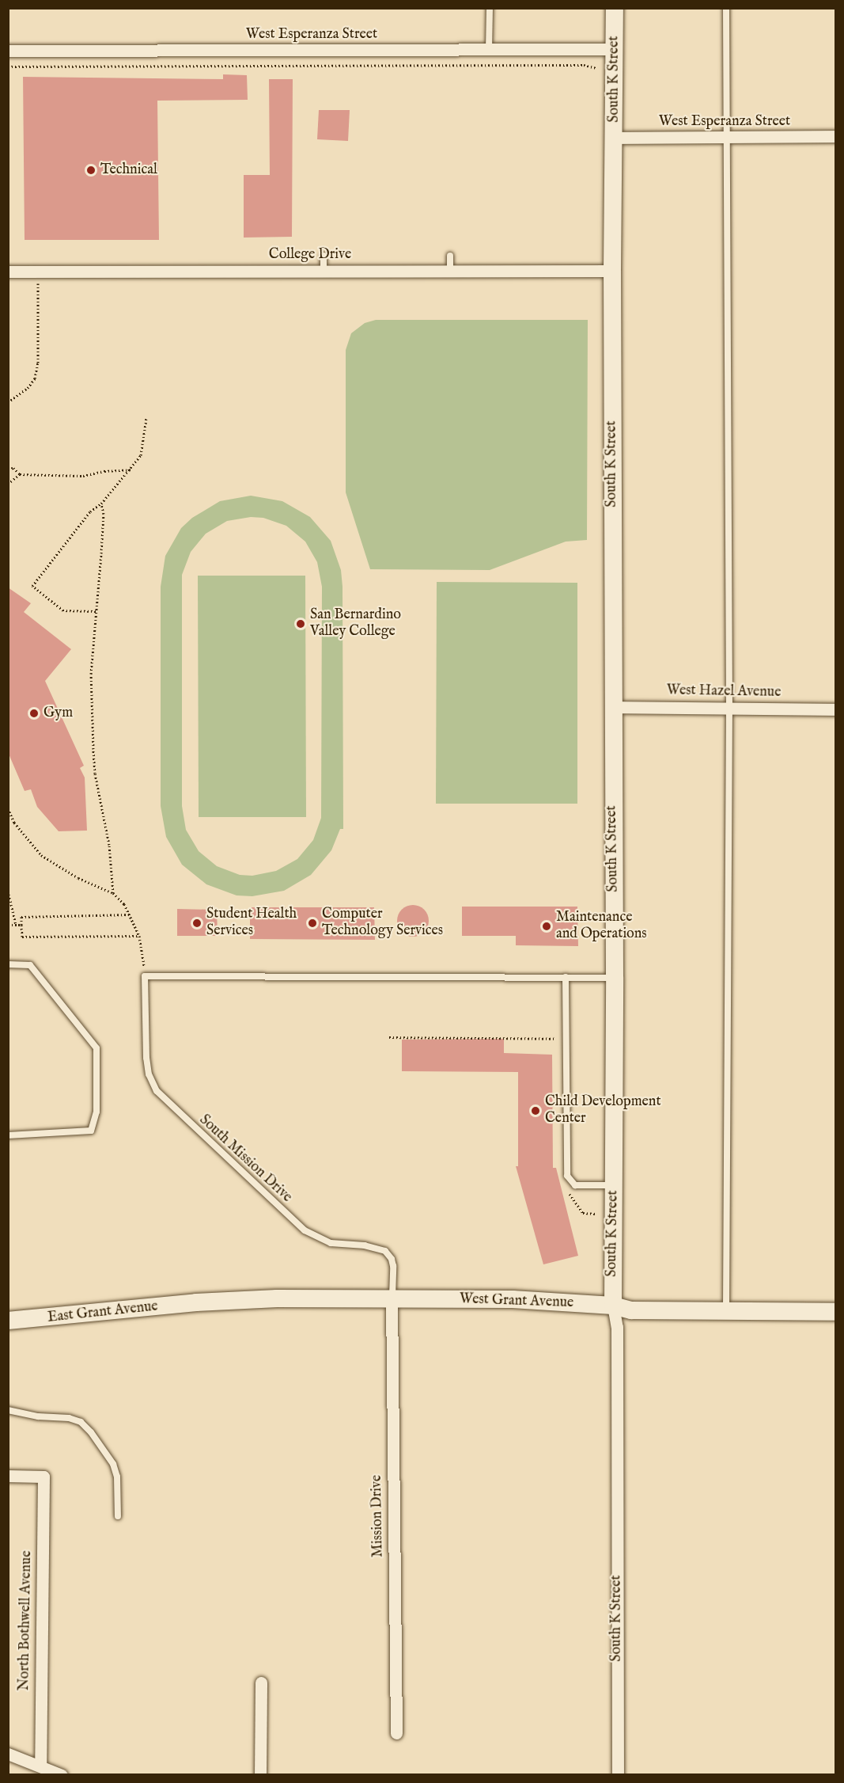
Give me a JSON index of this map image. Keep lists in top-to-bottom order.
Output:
{
  "streets": {
    "street": [
      "West Esperanza Street",
      "South K Street",
      "College Drive",
      "West Hazel Avenue",
      "West Grant Avenue",
      "East Grant Avenue",
      "Mission Drive",
      "North Bothwell Avenue"
    ],
    "lane": ["South Mission Drive"]
  },
  "crossings": [
    ["West Esperanza Street", "South K Street"],
    ["South K Street", "College Drive"],
    ["South K Street", "West Hazel Avenue"],
    ["South K Street", "West Grant Avenue"],
    ["South Mission Drive", "West Grant Avenue"],
    ["South Mission Drive", "Mission Drive"],
    ["West Grant Avenue", "East Grant Avenue"],
    ["West Grant Avenue", "Mission Drive"]
  ],
  "places": [
    "Technical",
    "San Bernardino Valley College",
    "Gym",
    "Student Health Services",
    "Computer Technology Services",
    "Maintenance and Operations",
    "Child Development Center"
  ]
}
